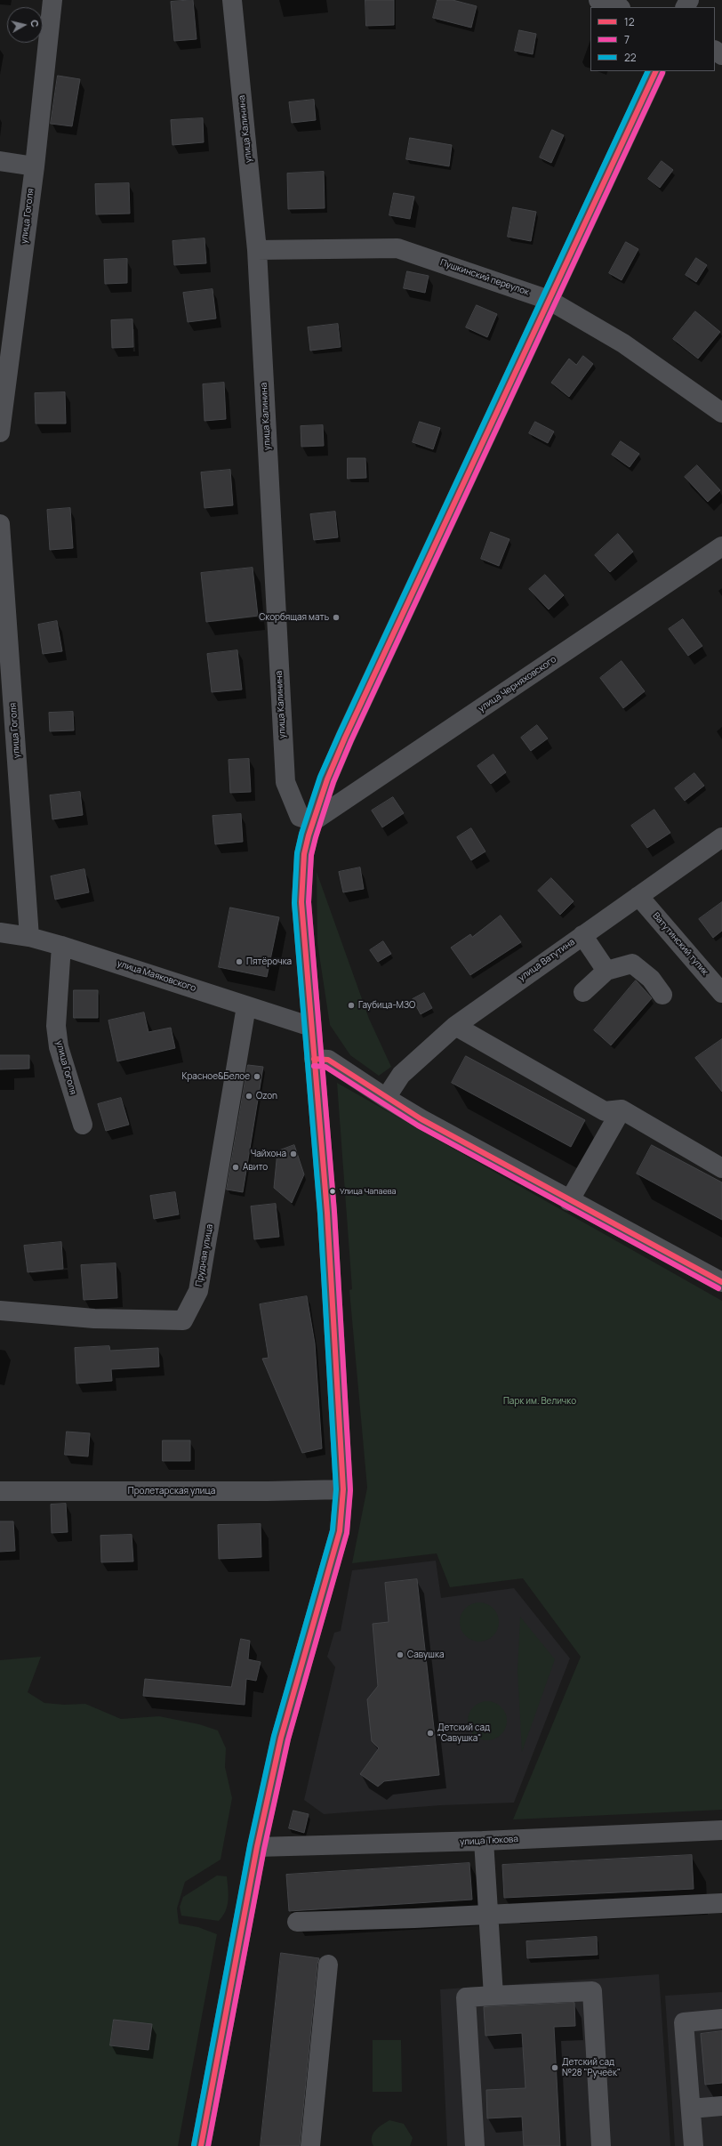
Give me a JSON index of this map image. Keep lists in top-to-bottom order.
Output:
{
  "streets": {
    "street": [
      "улица Калинина",
      "улица Гоголя",
      "Пушкинский переулок",
      "улица Черняховского",
      "Ватутинский тупик",
      "улица Ватутина",
      "улица Маяковского",
      "Прудная улица",
      "Пролетарская улица",
      "улица Тюкова"
    ]
  },
  "crossings": [
    ["улица Калинина", "Пушкинский переулок"],
    ["улица Калинина", "улица Черняховского"],
    ["улица Гоголя", "улица Маяковского"],
    ["Ватутинский тупик", "улица Ватутина"],
    ["улица Маяковского", "Прудная улица"]
  ],
  "parks": ["Парк им. Величко"],
  "places": [
    "Скорбящая мать",
    "Пятёрочка",
    "Гаубица-МЗО",
    "Красное&Белое",
    "Ozon",
    "Чайхона",
    "Авито",
    "Улица Чапаева",
    "Савушка",
    "Детский сад \"Савушка\"",
    "Детский сад №28 \"Ручеёк\""
  ],
  "lines": ["transit line 12", "transit line 22", "transit line 7"],
  "legend": ["12", "7", "22"],
  "north": "right"
}
